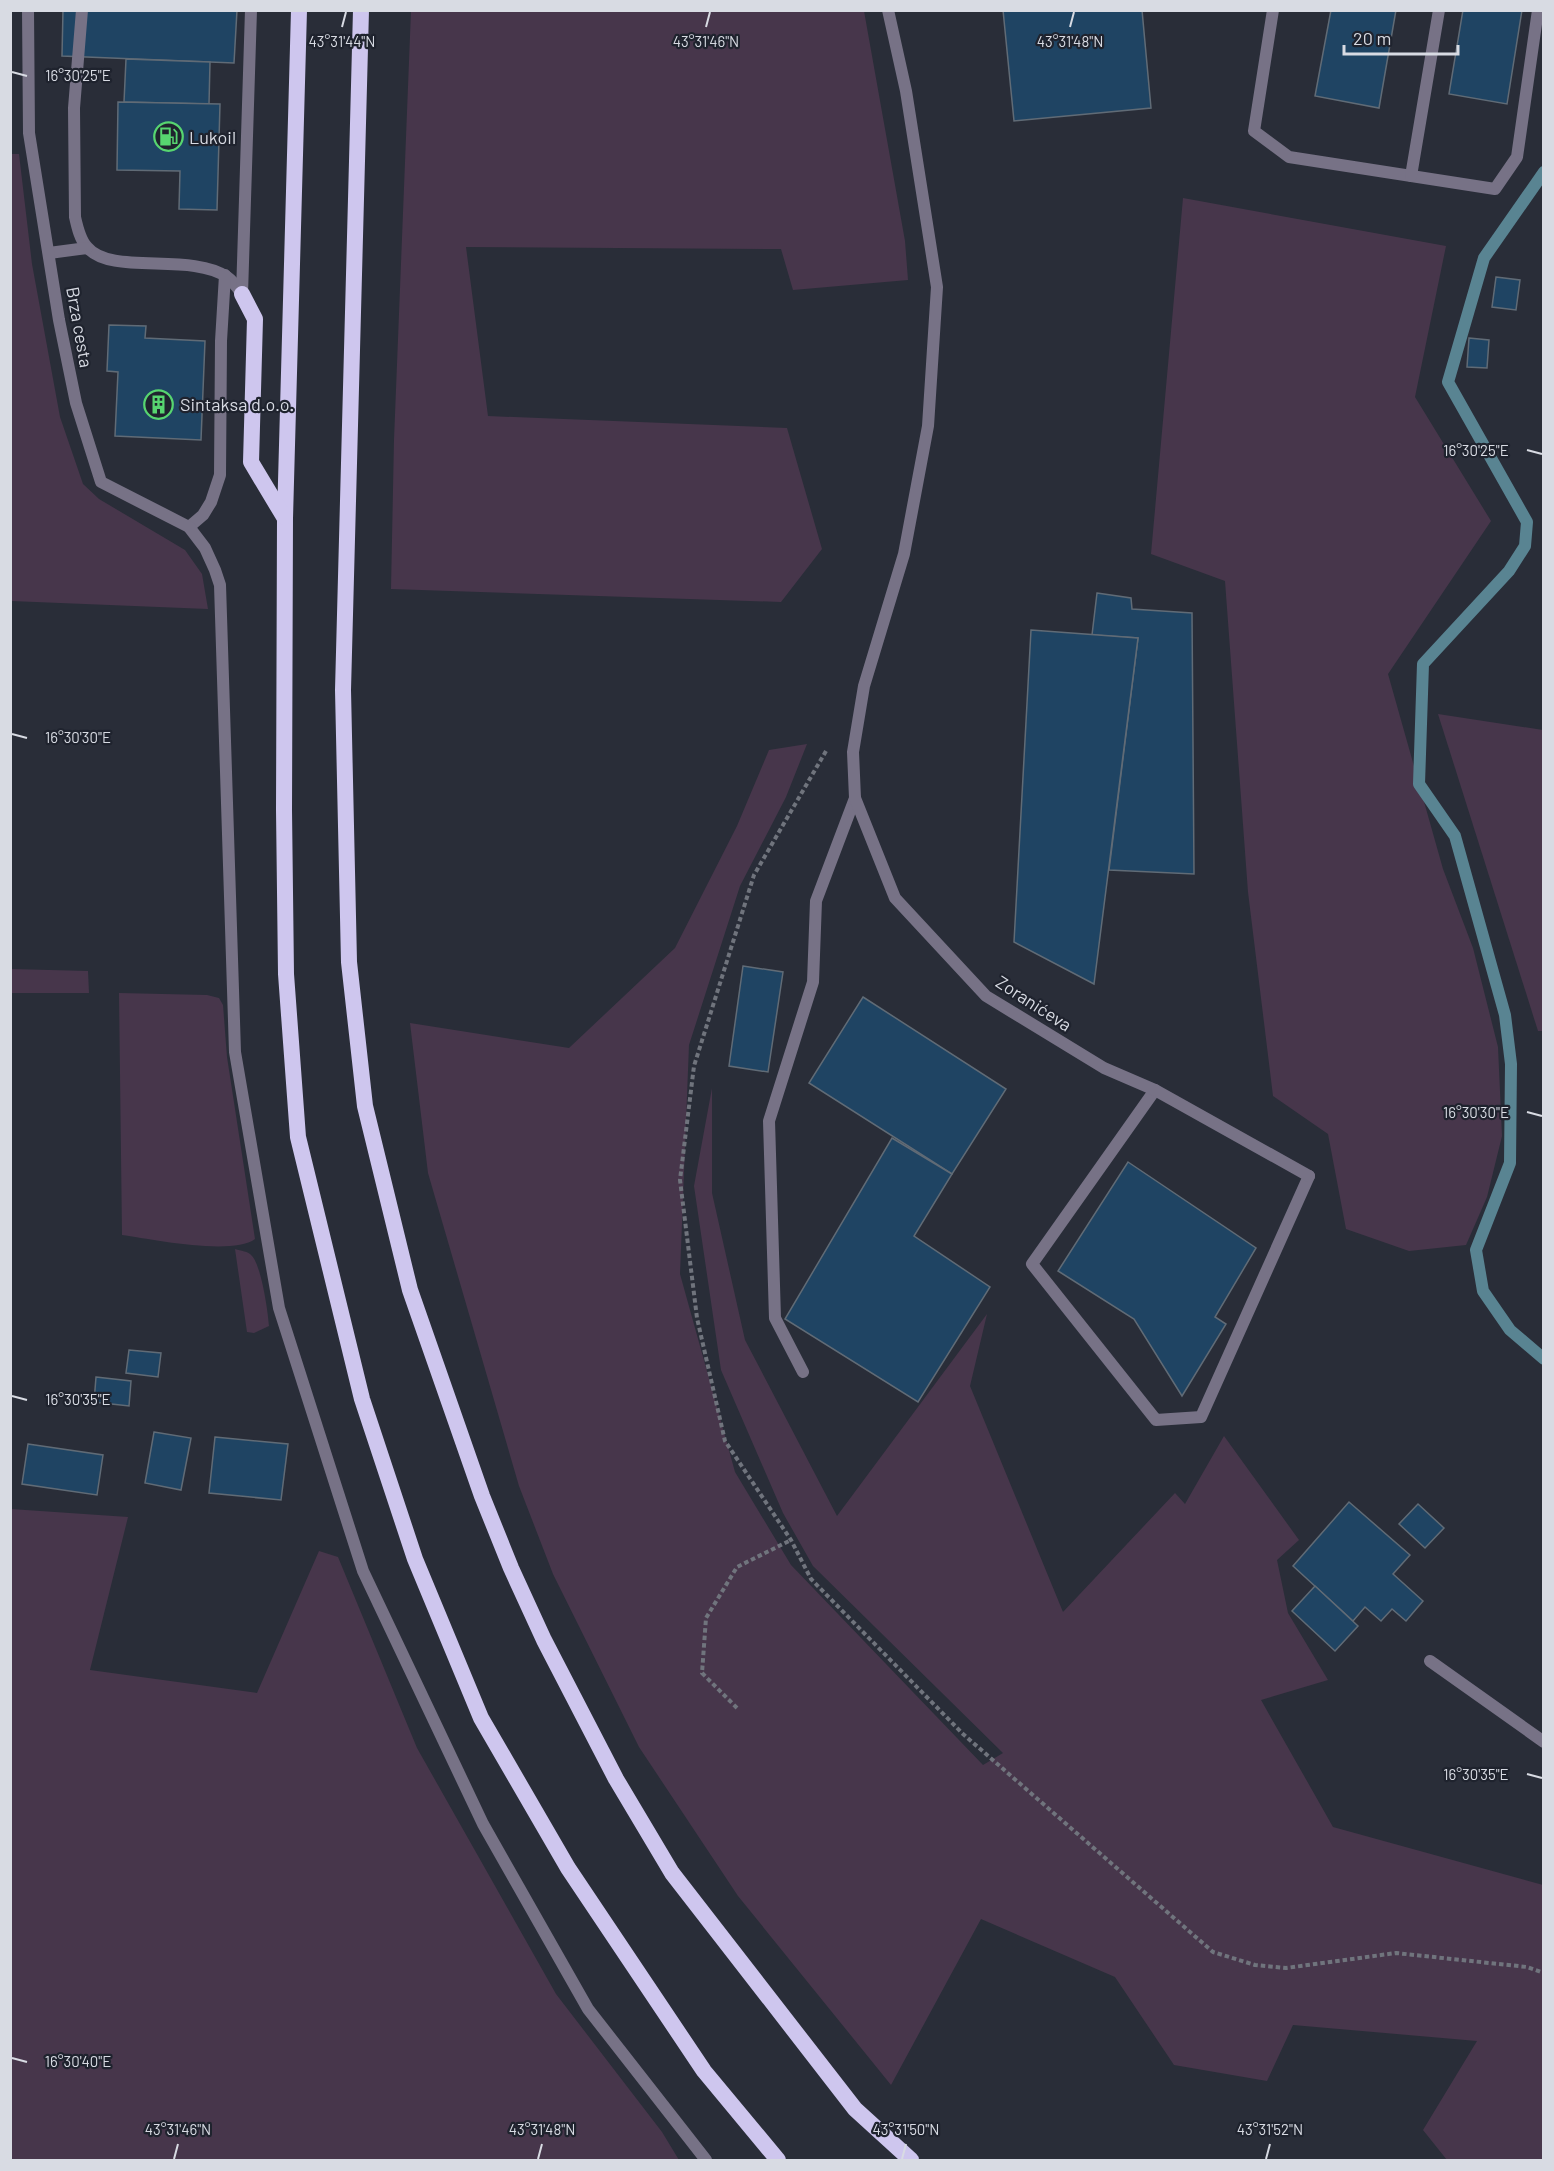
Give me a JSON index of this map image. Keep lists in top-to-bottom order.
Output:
{
  "streets": {
    "street": ["Brza cesta", "Zoranićeva"]
  },
  "places": {
    "fuel station": ["Lukoil"],
    "building": ["Sintaksa d.o.o."]
  },
  "scale_bar": "20 m",
  "coordinates": [
    "43°31'44\"N",
    "43°31'46\"N",
    "43°31'48\"N",
    "16°30'25\"E",
    "16°30'30\"E",
    "16°30'35\"E",
    "16°30'40\"E",
    "43°31'50\"N",
    "43°31'52\"N"
  ]
}
